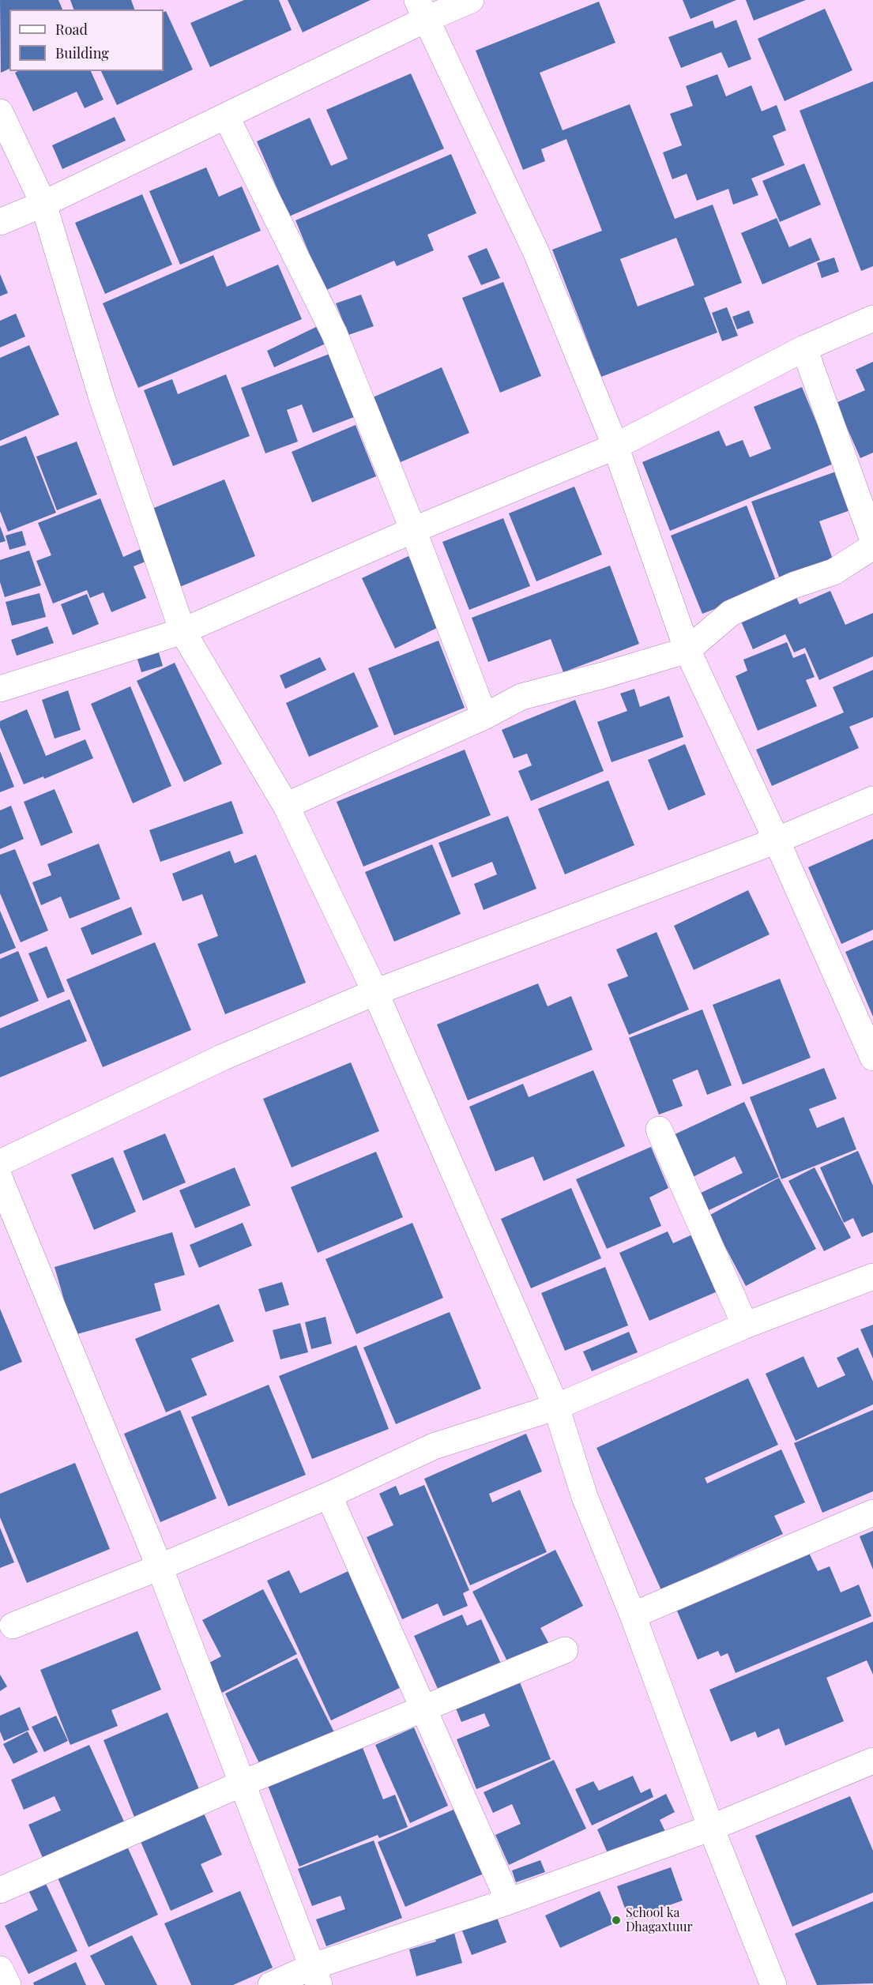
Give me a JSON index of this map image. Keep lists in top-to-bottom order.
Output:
{
  "places": ["School ka Dhagaxtuur"],
  "legend": ["Road", "Building"]
}
